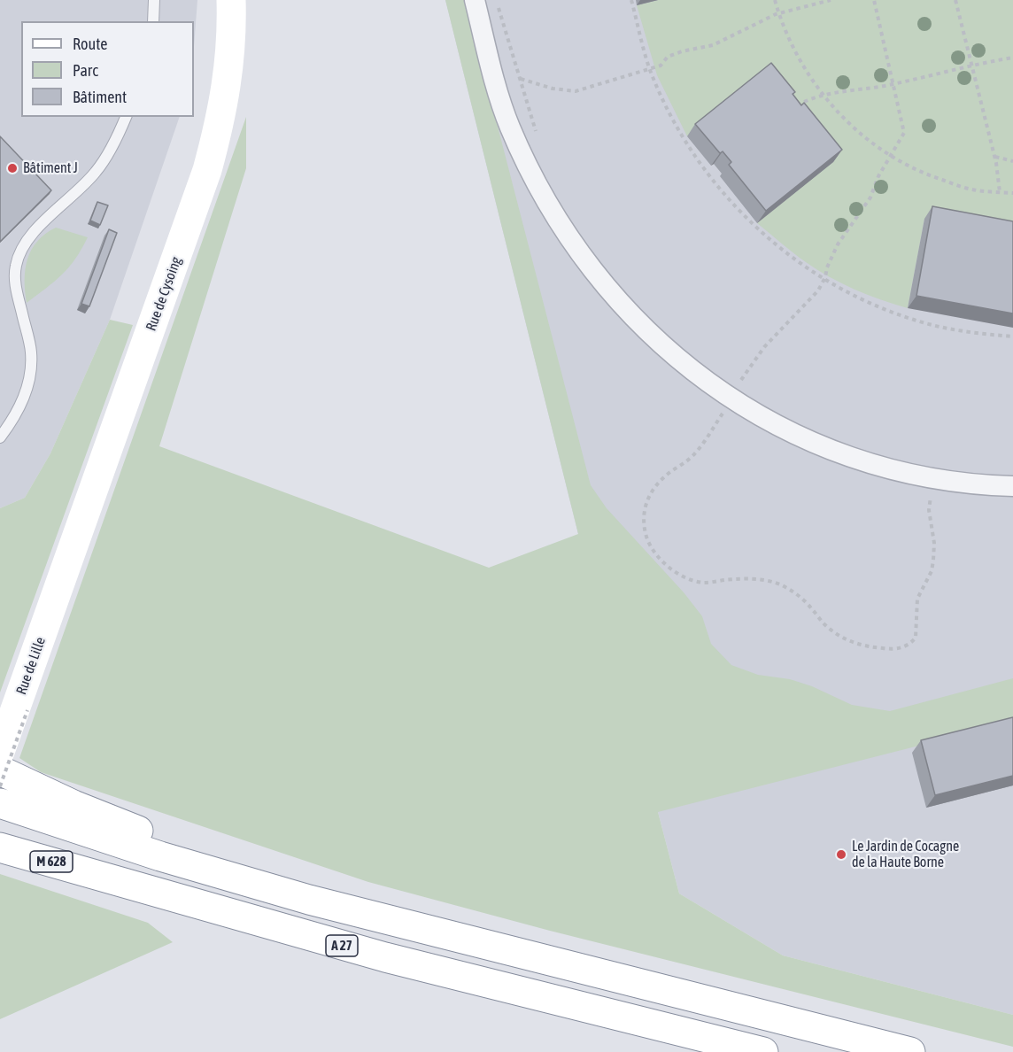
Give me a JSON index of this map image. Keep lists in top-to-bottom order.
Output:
{
  "streets": {
    "main road": [
      "Rue de Cysoing",
      "Rue de Lille",
      "M 628",
      "A 27"
    ]
  },
  "crossings": [
    ["Rue de Cysoing", "Rue de Lille"],
    ["M 628", "A 27"]
  ],
  "places": ["Bâtiment J", "Le Jardin de Cocagne de la Haute Borne"],
  "legend": ["Route", "Parc", "Bâtiment"]
}
